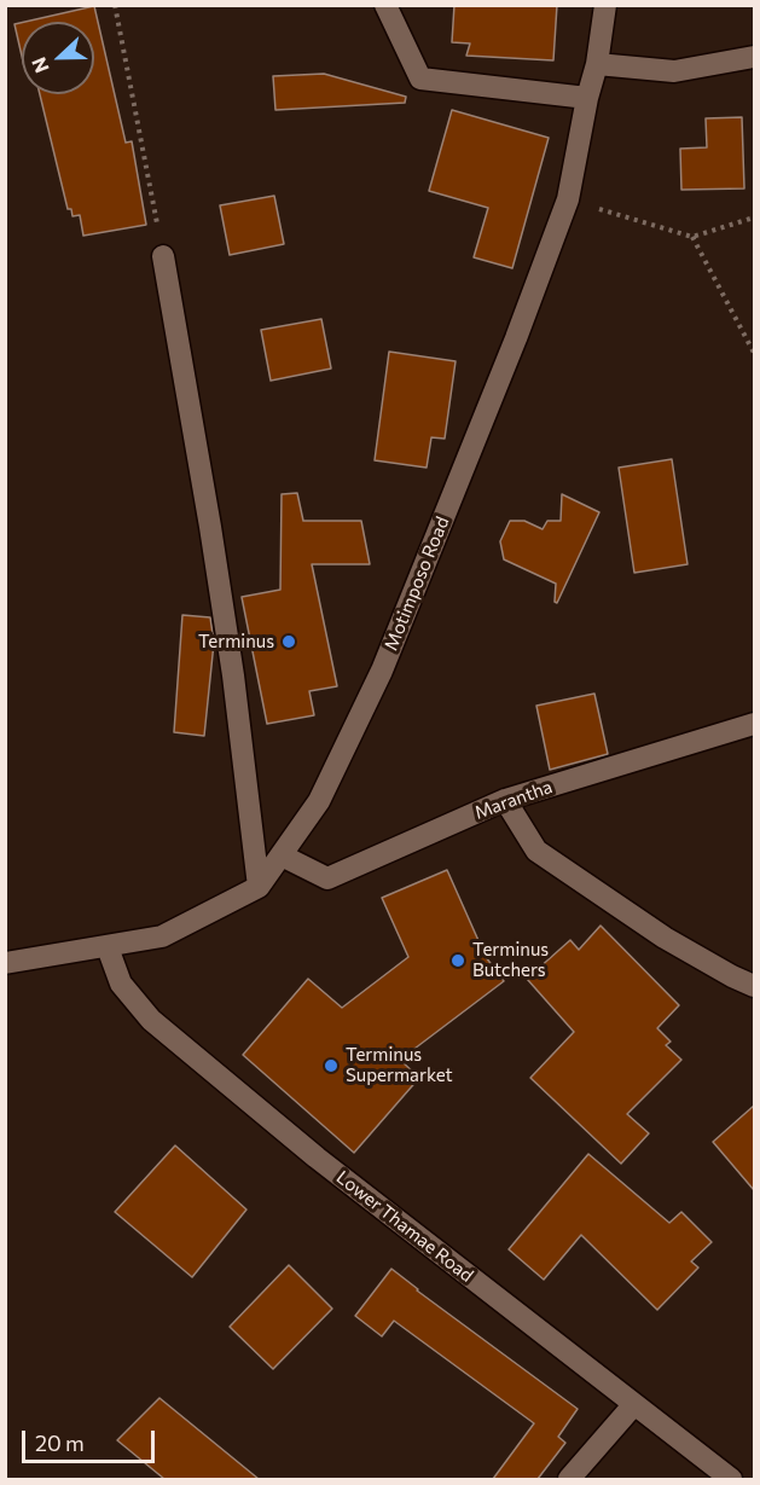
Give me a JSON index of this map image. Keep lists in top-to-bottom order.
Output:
{
  "streets": {
    "street": ["Motimposo Road", "Marantha", "Lower Thamae Road"]
  },
  "crossings": [
    ["Motimposo Road", "Marantha"],
    ["Motimposo Road", "Lower Thamae Road"]
  ],
  "places": ["Terminus", "Terminus Butchers", "Terminus Supermarket"],
  "scale_bar": "20 m",
  "north": "left"
}
